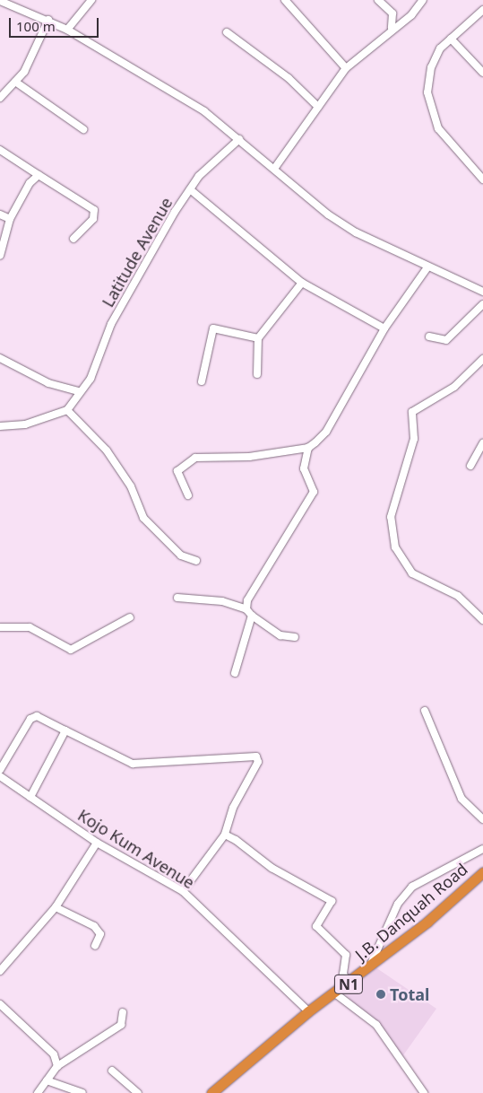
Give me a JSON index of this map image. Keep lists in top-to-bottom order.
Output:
{
  "streets": {
    "highway": ["J.B. Danquah Road", "N1"],
    "street": ["Latitude Avenue", "Kojo Kum Avenue"]
  },
  "crossings": [
    ["Kojo Kum Avenue", "J.B. Danquah Road"]
  ],
  "places": ["Total"],
  "scale_bar": "100 m"
}
